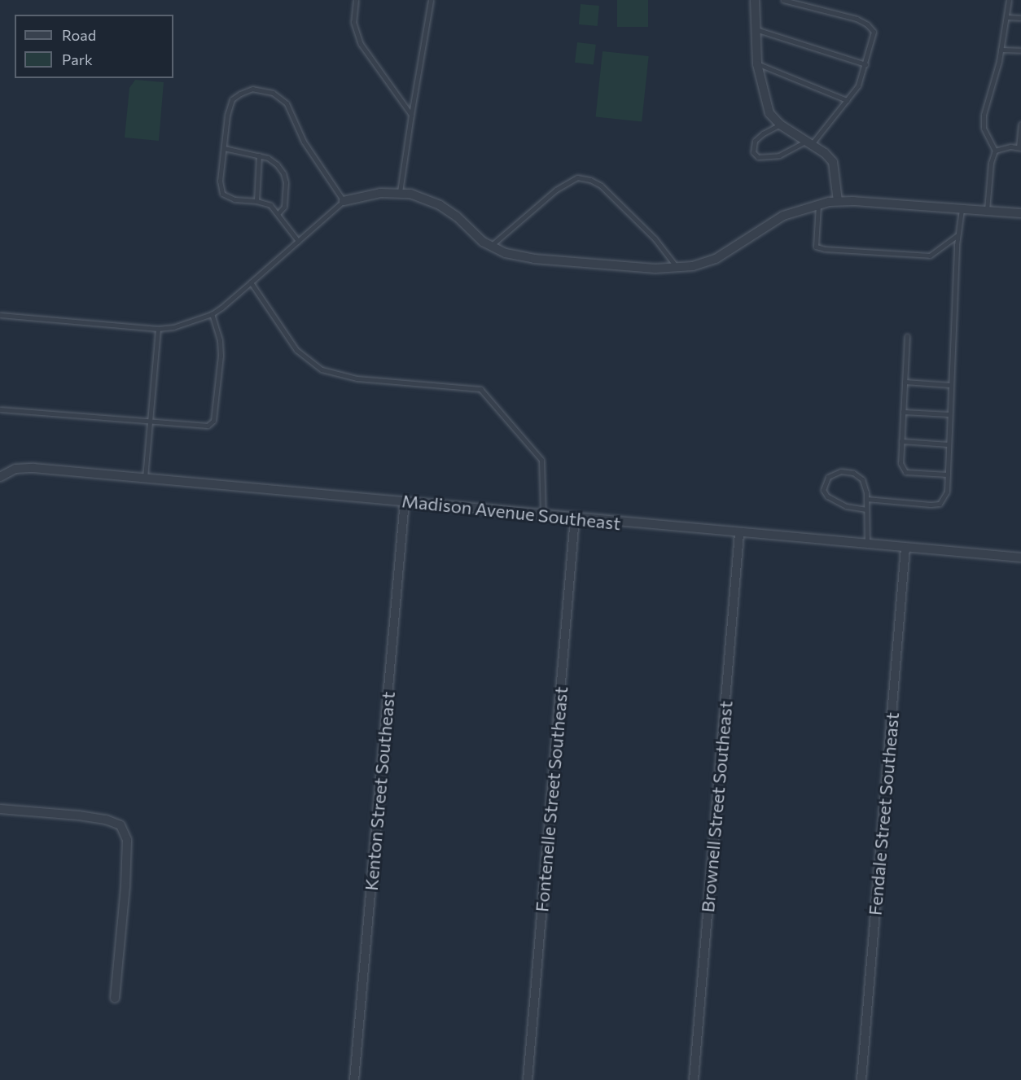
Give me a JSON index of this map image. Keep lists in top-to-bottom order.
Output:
{
  "streets": {
    "street": [
      "Madison Avenue Southeast",
      "Kenton Street Southeast",
      "Fontenelle Street Southeast",
      "Brownell Street Southeast",
      "Fendale Street Southeast"
    ]
  },
  "crossings": [
    ["Madison Avenue Southeast", "Kenton Street Southeast"],
    ["Madison Avenue Southeast", "Fontenelle Street Southeast"],
    ["Madison Avenue Southeast", "Brownell Street Southeast"],
    ["Madison Avenue Southeast", "Fendale Street Southeast"]
  ],
  "legend": ["Road", "Park"]
}
